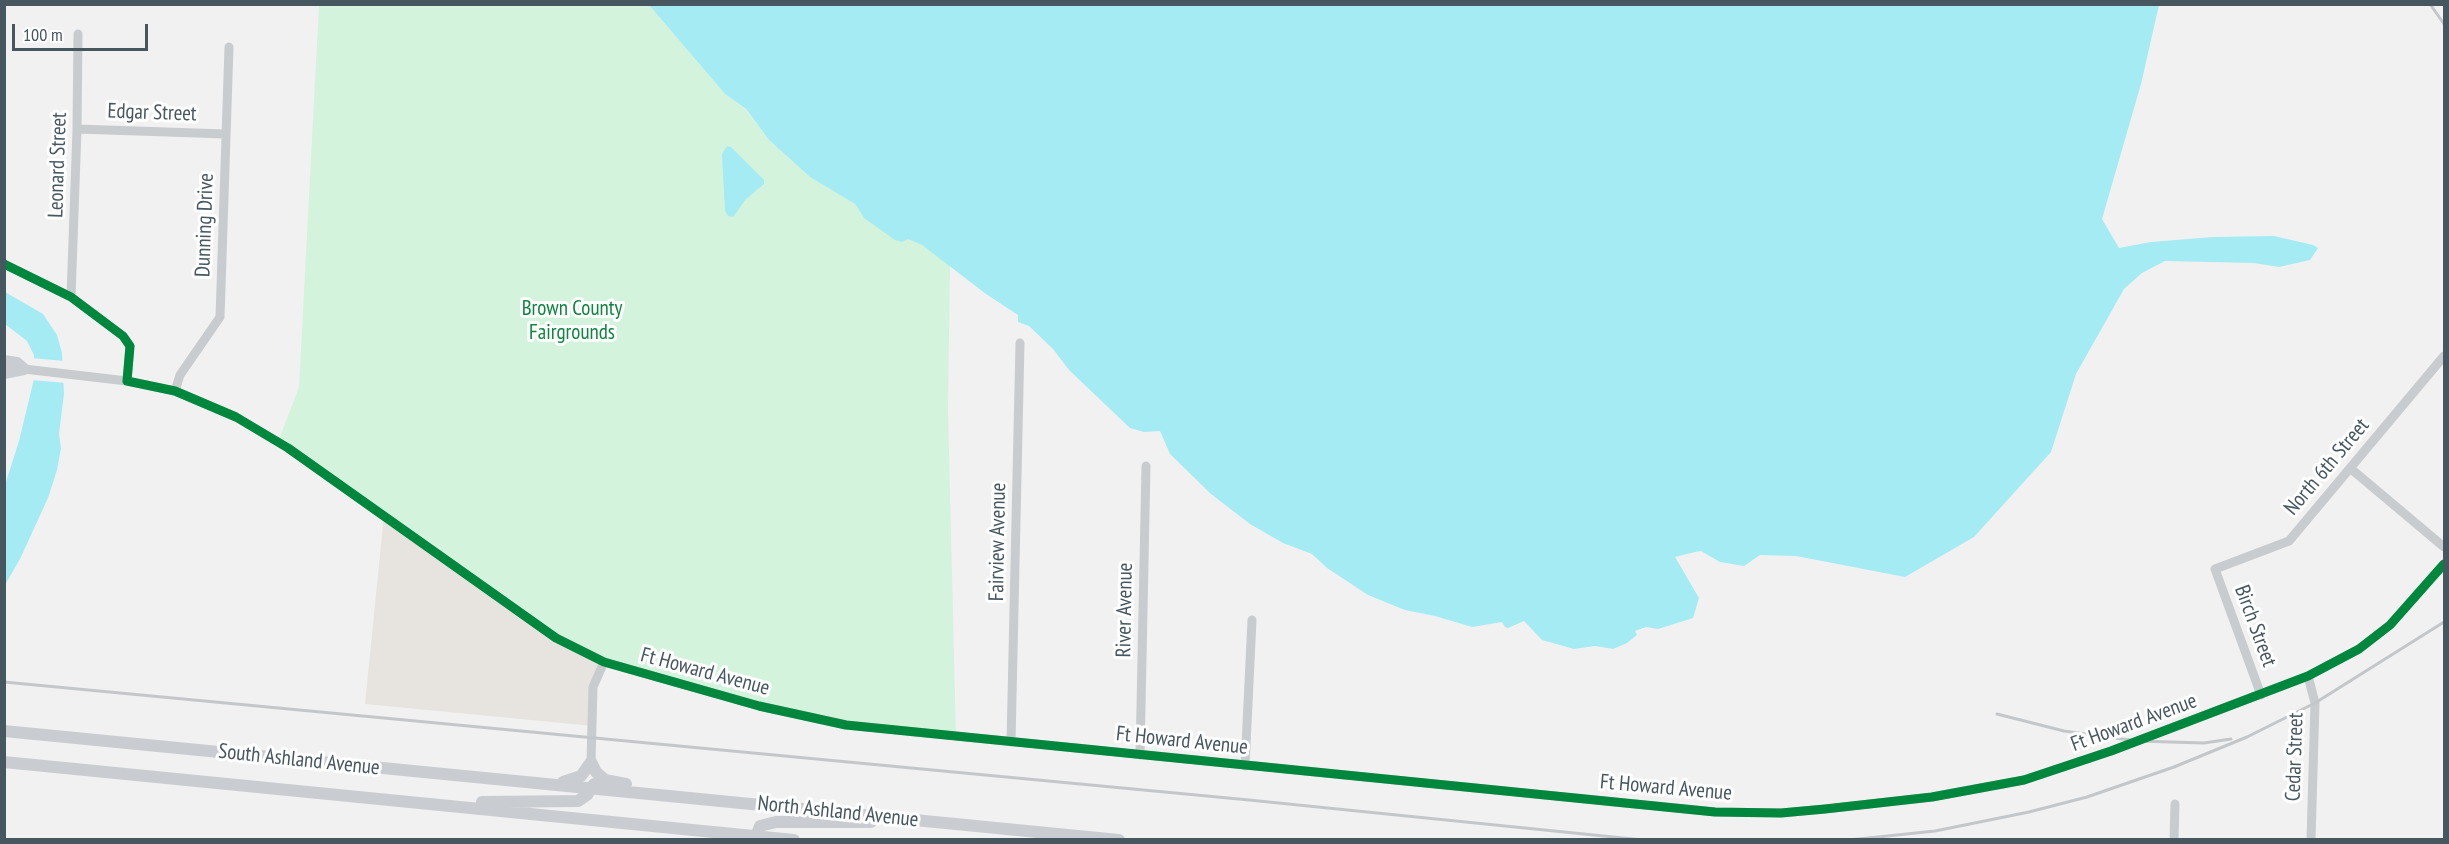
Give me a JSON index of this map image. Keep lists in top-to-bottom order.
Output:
{
  "streets": {
    "main road": ["South Ashland Avenue", "North Ashland Avenue"],
    "street": [
      "Edgar Street",
      "Leonard Street",
      "Dunning Drive",
      "North 6th Street",
      "Fairview Avenue",
      "River Avenue",
      "Birch Street",
      "Ft Howard Avenue",
      "Cedar Street"
    ]
  },
  "crossings": [
    ["Edgar Street", "Leonard Street"],
    ["Edgar Street", "Dunning Drive"],
    ["Dunning Drive", "Ft Howard Avenue"],
    ["North 6th Street", "Birch Street"],
    ["Fairview Avenue", "Ft Howard Avenue"],
    ["River Avenue", "Ft Howard Avenue"],
    ["Birch Street", "Ft Howard Avenue"],
    ["Ft Howard Avenue", "Cedar Street"],
    ["South Ashland Avenue", "North Ashland Avenue"]
  ],
  "parks": ["Brown County Fairgrounds"],
  "scale_bar": "100 m"
}
